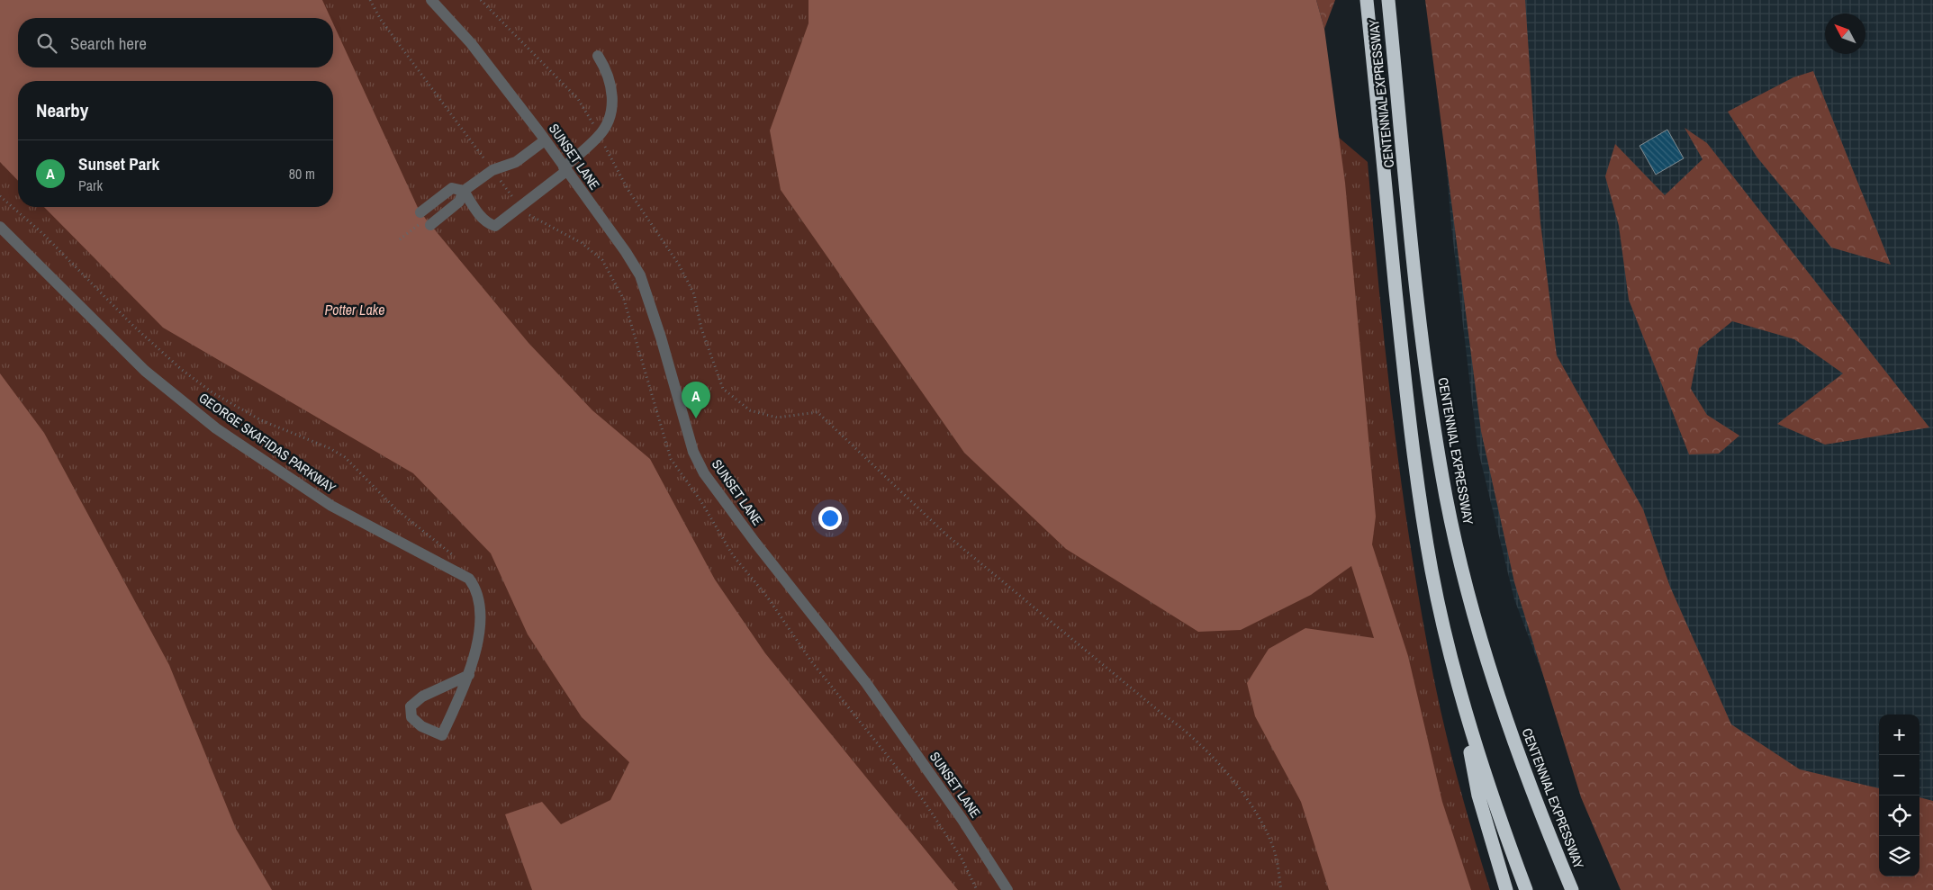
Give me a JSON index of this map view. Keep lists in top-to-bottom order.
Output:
{
  "streets": {
    "highway": ["CENTENNIAL EXPRESSWAY"],
    "lane": ["SUNSET LANE", "GEORGE SKAFIDAS PARKWAY"]
  },
  "water": ["Potter Lake"],
  "north": "top left",
  "page": {
    "search": "Search here",
    "heading": "Nearby",
    "list": [
      {
        "mark": "A",
        "name": "Sunset Park",
        "note": "Park",
        "value": "80 m"
      }
    ],
    "pins": "A",
    "map_buttons": ["+", "−"]
  }
}
